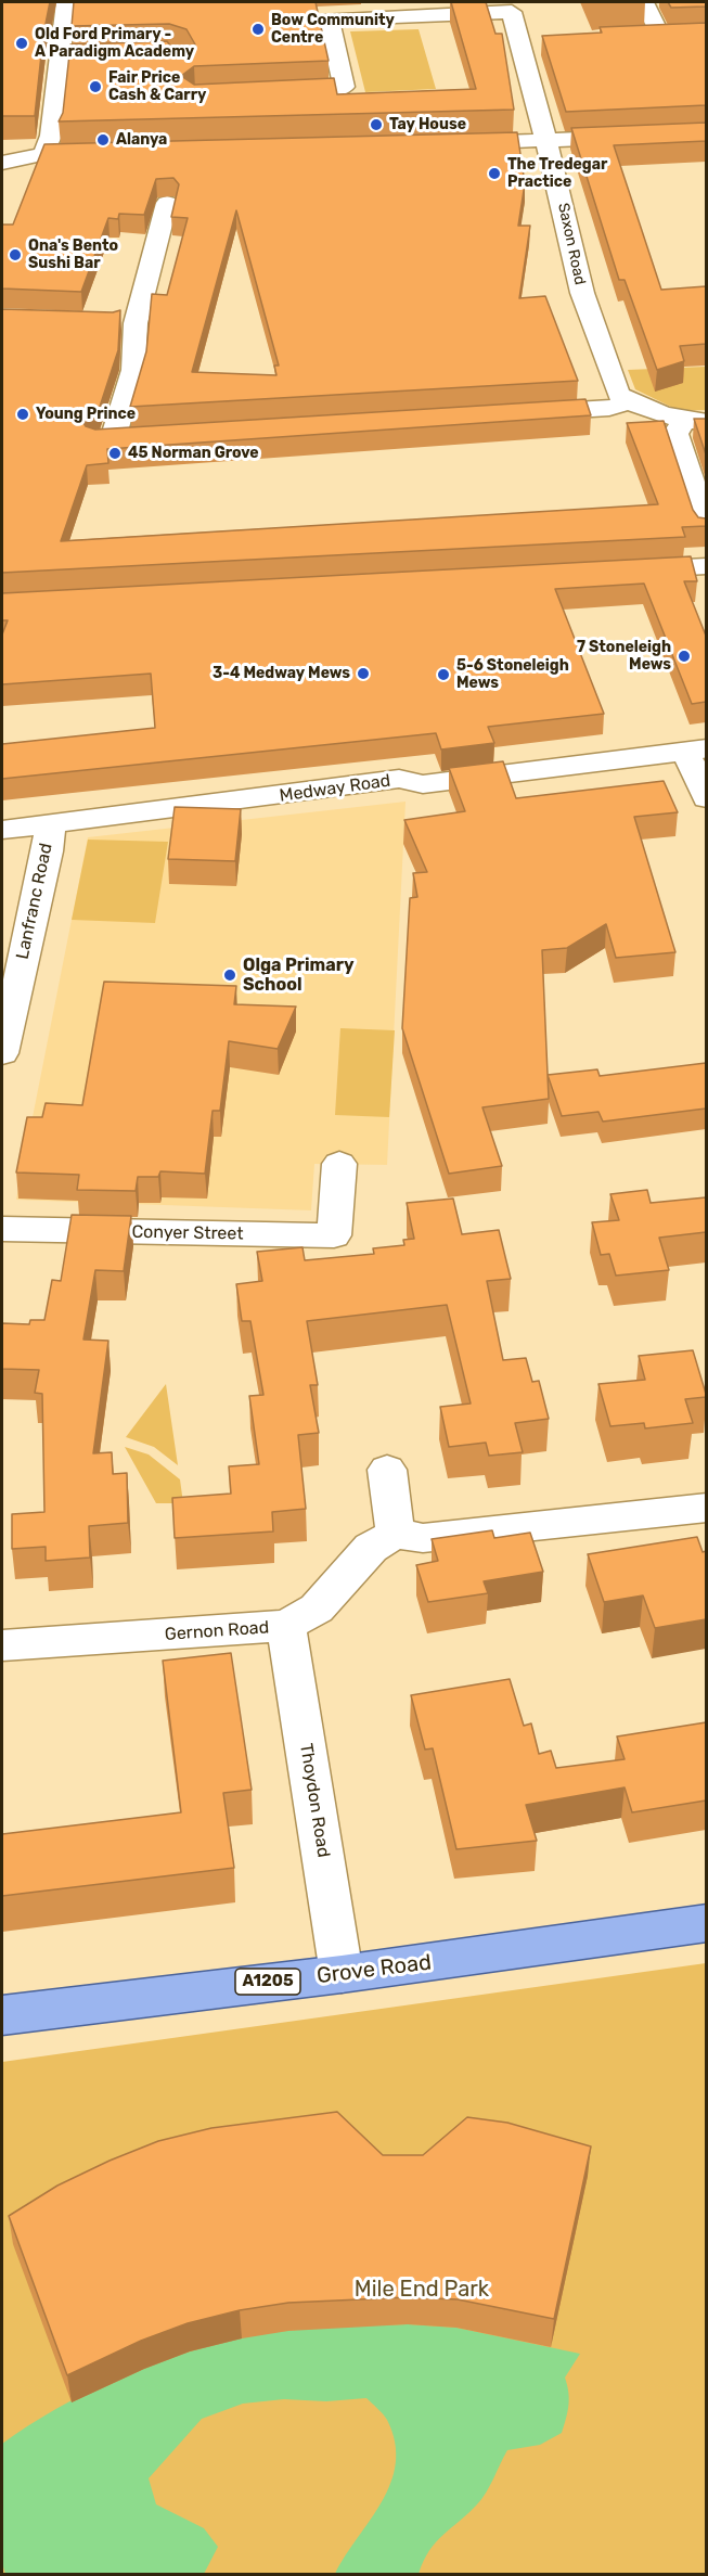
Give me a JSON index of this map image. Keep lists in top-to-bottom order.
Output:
{
  "streets": {
    "main road": ["Grove Road", "A1205"],
    "street": [
      "Saxon Road",
      "Medway Road",
      "Lanfranc Road",
      "Conyer Street",
      "Gernon Road",
      "Thoydon Road"
    ]
  },
  "crossings": [
    ["Medway Road", "Lanfranc Road"],
    ["Gernon Road", "Thoydon Road"],
    ["Thoydon Road", "Grove Road"]
  ],
  "parks": ["Mile End Park"],
  "places": [
    "Bow Community Centre",
    "Old Ford Primary - A Paradigm Academy",
    "Fair Price Cash & Carry",
    "Tay House",
    "Alanya",
    "The Tredegar Practice",
    "Ona's Bento Sushi Bar",
    "Young Prince",
    "45 Norman Grove",
    "7 Stoneleigh Mews",
    "3-4 Medway Mews",
    "5-6 Stoneleigh Mews",
    "Olga Primary School"
  ]
}
